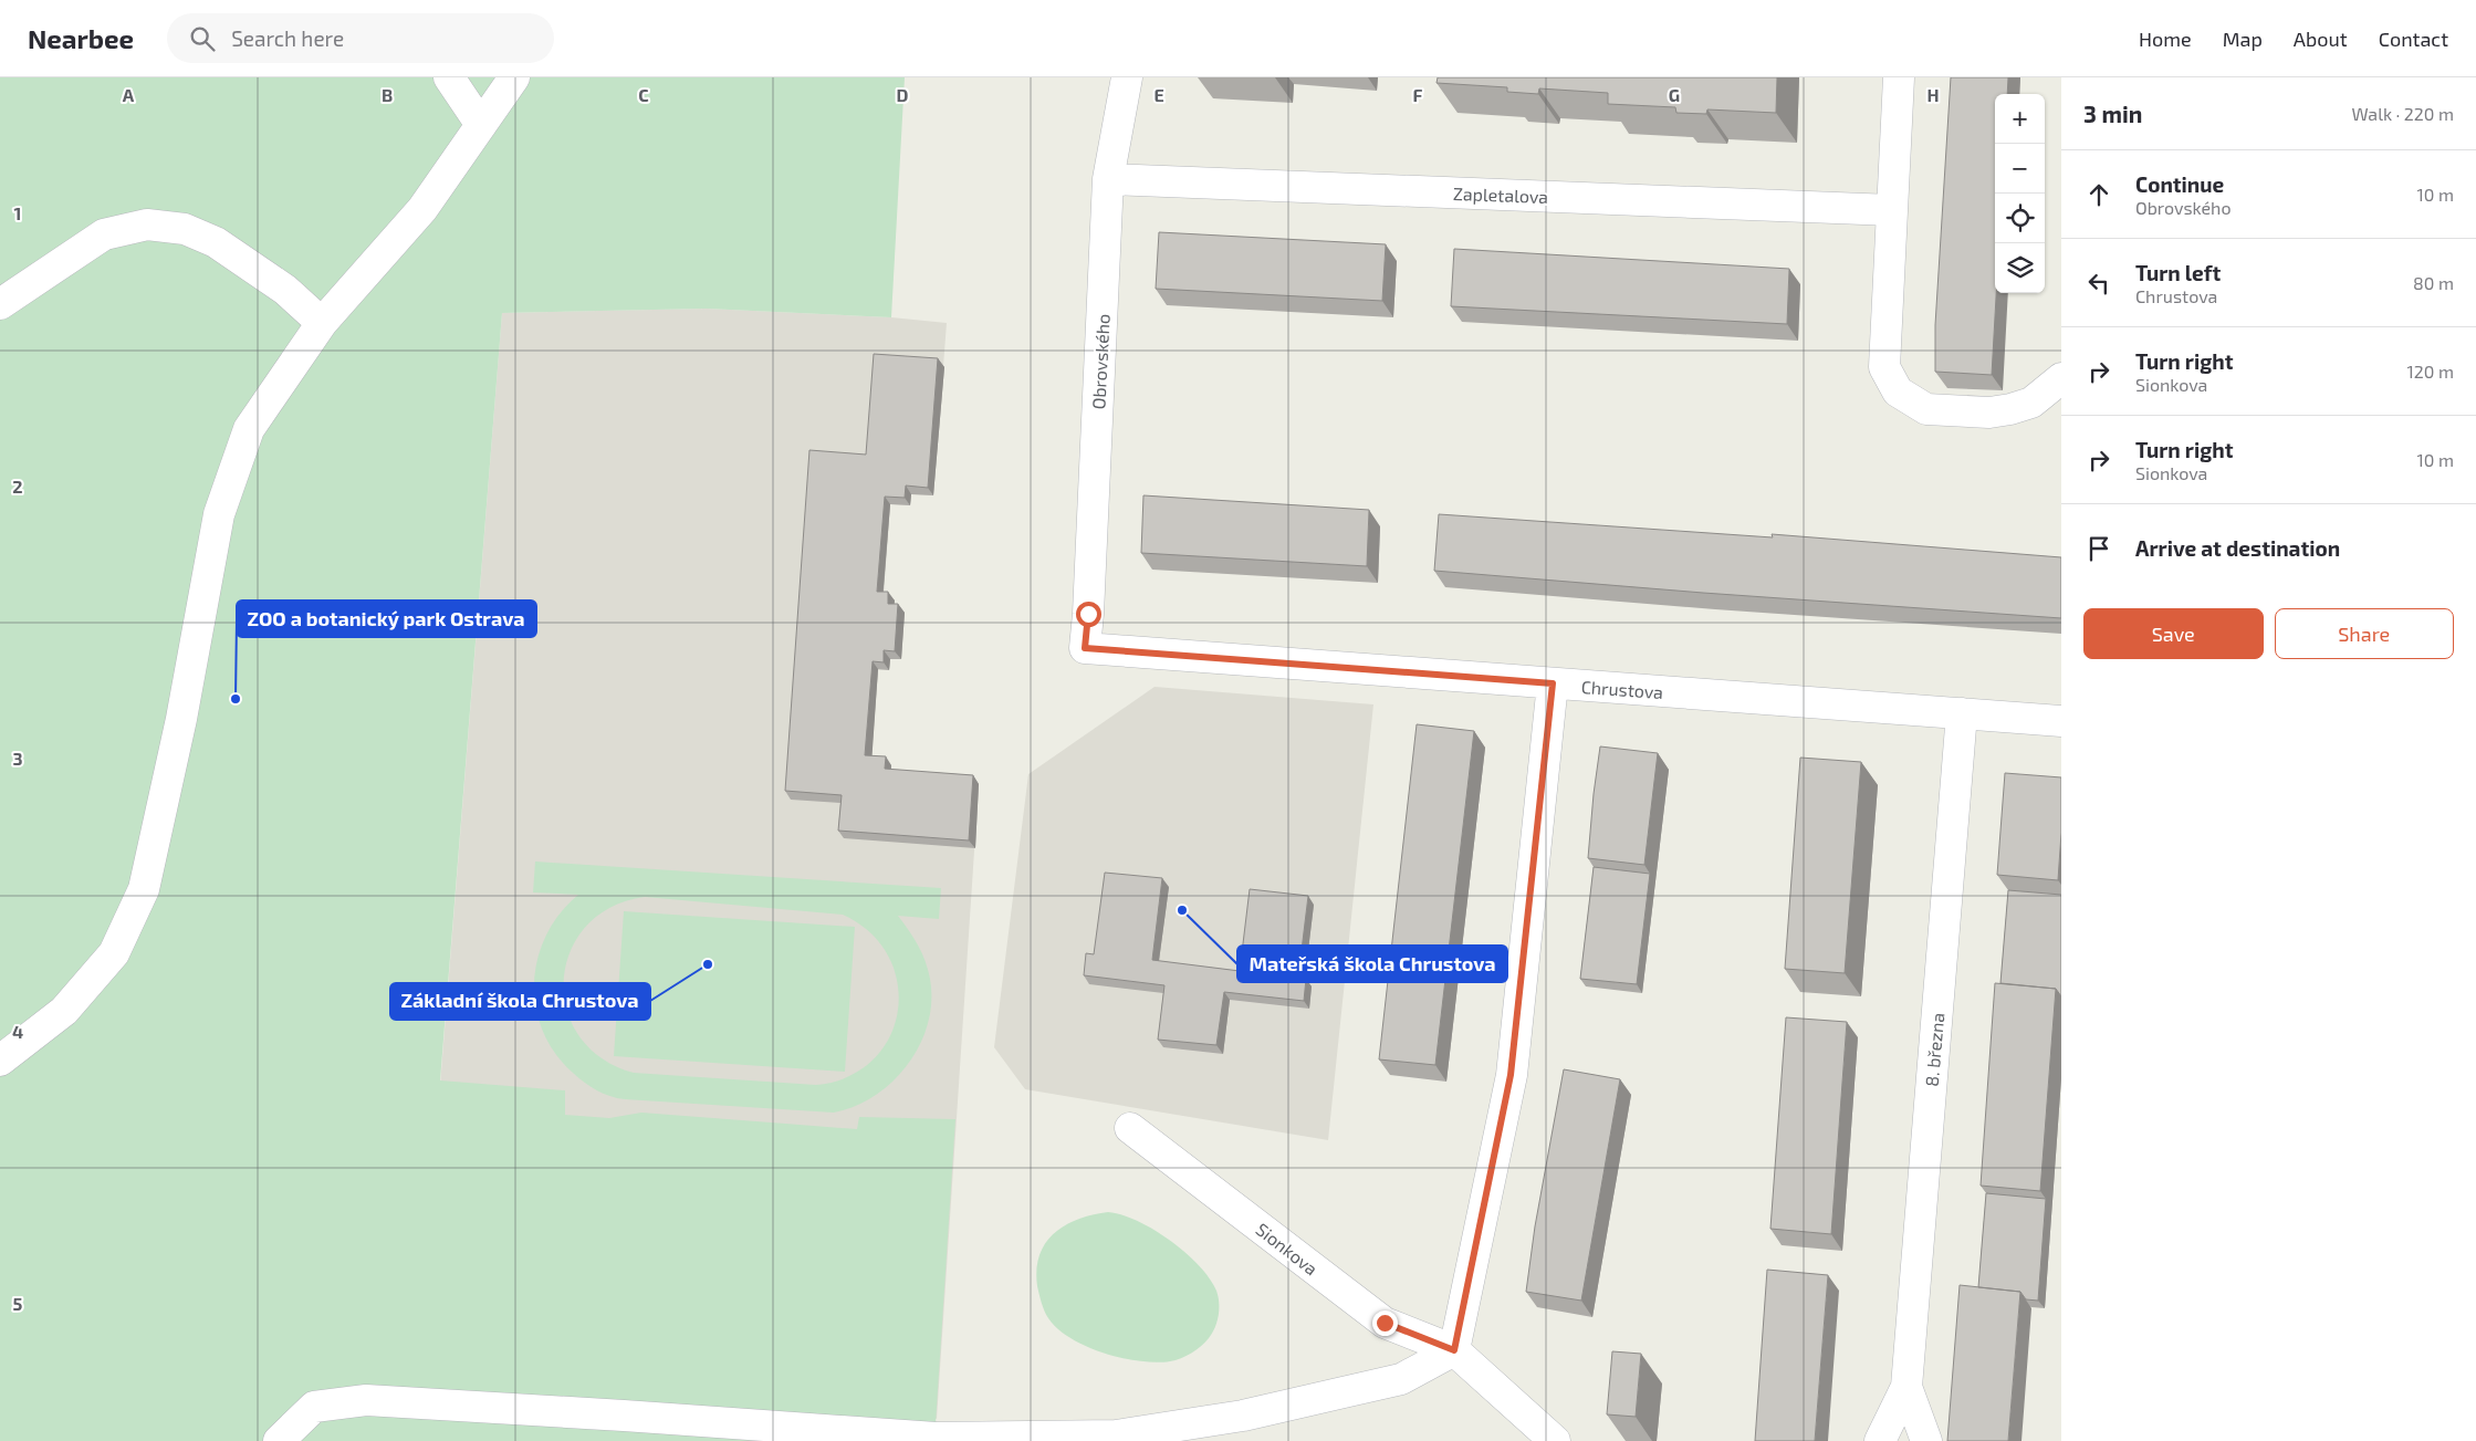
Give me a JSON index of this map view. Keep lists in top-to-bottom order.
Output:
{
  "streets": {
    "street": [
      "Zapletalova",
      "Obrovského",
      "Chrustova",
      "8. března",
      "Sionkova"
    ]
  },
  "crossings": [
    ["Zapletalova", "Obrovského"],
    ["Obrovského", "Chrustova"],
    ["Chrustova", "8. března"]
  ],
  "places": ["ZOO a botanický park Ostrava", "Mateřská škola Chrustova", "Základní škola Chrustova"],
  "page": {
    "header": "Nearbee",
    "search": "Search here",
    "nav": [
      "Home",
      "Map",
      "About",
      "Contact"
    ],
    "heading": ["3 min", "Walk · 220 m"],
    "map_buttons": ["+", "−"],
    "list": [
      ["Continue", "Obrovského", "10 m"],
      ["Turn left", "Chrustova", "80 m"],
      ["Turn right", "Sionkova", "120 m"],
      ["Turn right", "Sionkova", "10 m"],
      "Arrive at destination"
    ],
    "buttons": ["Save", "Share"]
  },
  "grid": {
    "columns": [
      "A",
      "B",
      "C",
      "D",
      "E",
      "F",
      "G",
      "H"
    ],
    "rows": [
      "1",
      "2",
      "3",
      "4",
      "5"
    ]
  }
}
